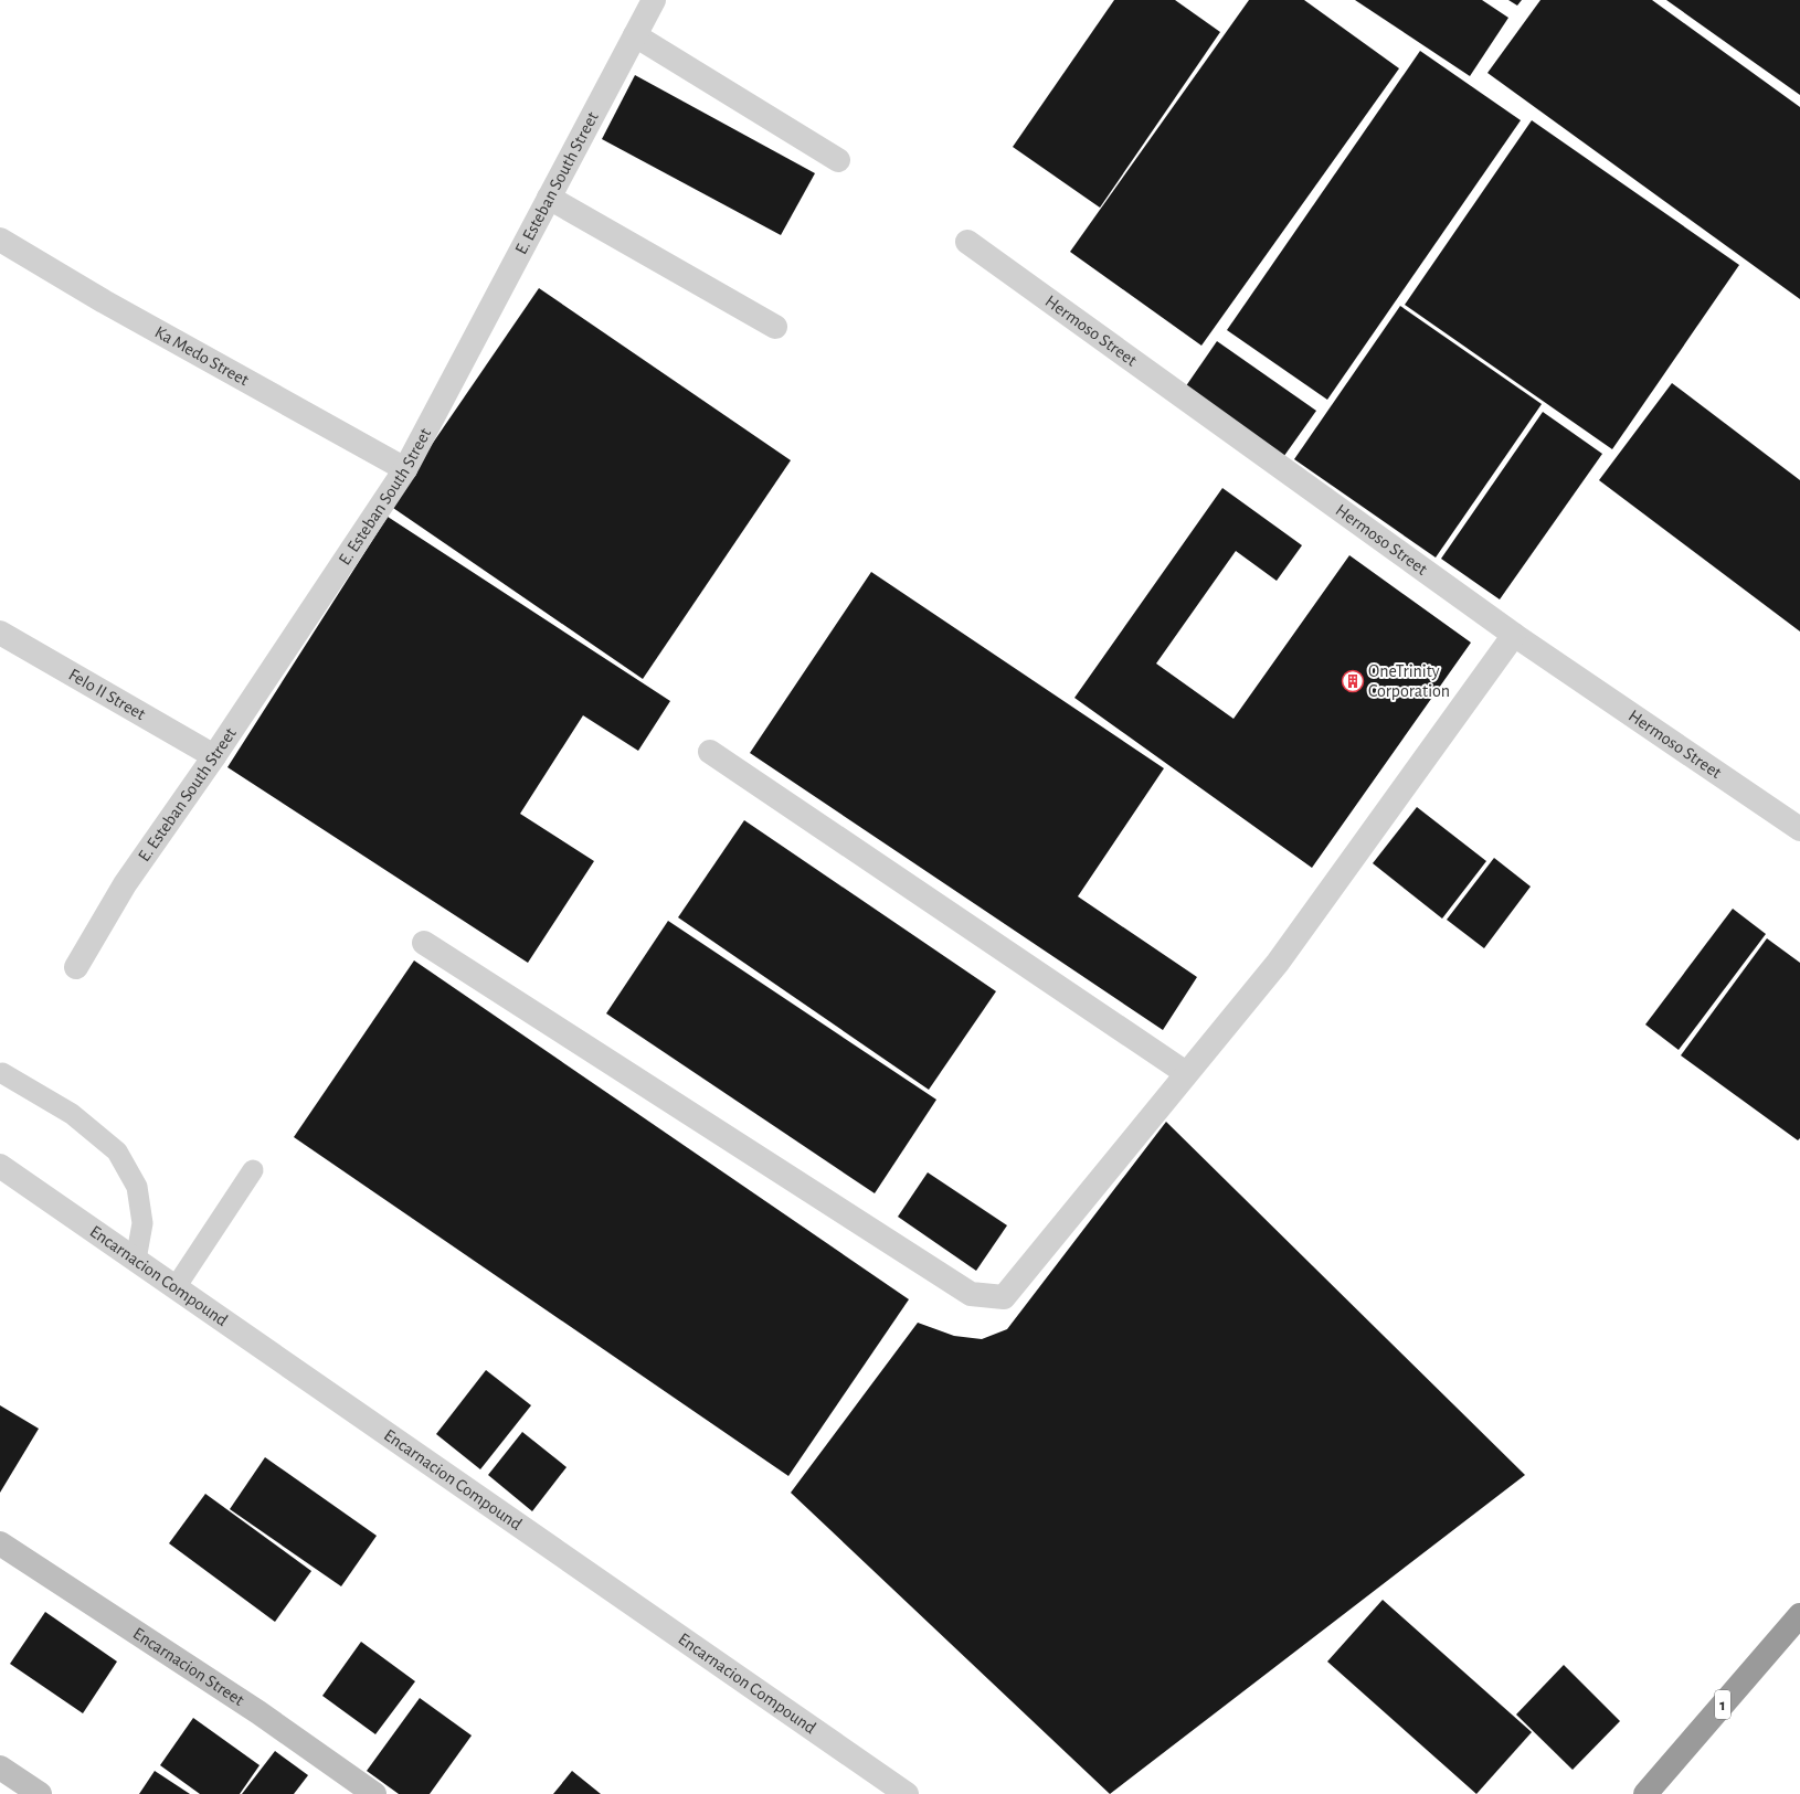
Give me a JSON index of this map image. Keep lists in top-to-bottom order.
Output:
{
  "streets": {
    "highway": ["1"],
    "street": [
      "E. Esteban South Street",
      "Hermoso Street",
      "Ka Medo Street",
      "Felo II Street",
      "Encarnacion Compound",
      "Encarnacion Street"
    ]
  },
  "crossings": [
    ["E. Esteban South Street", "Ka Medo Street"],
    ["E. Esteban South Street", "Felo II Street"]
  ],
  "places": {
    "building": ["OneTrinity Corporation"]
  }
}
